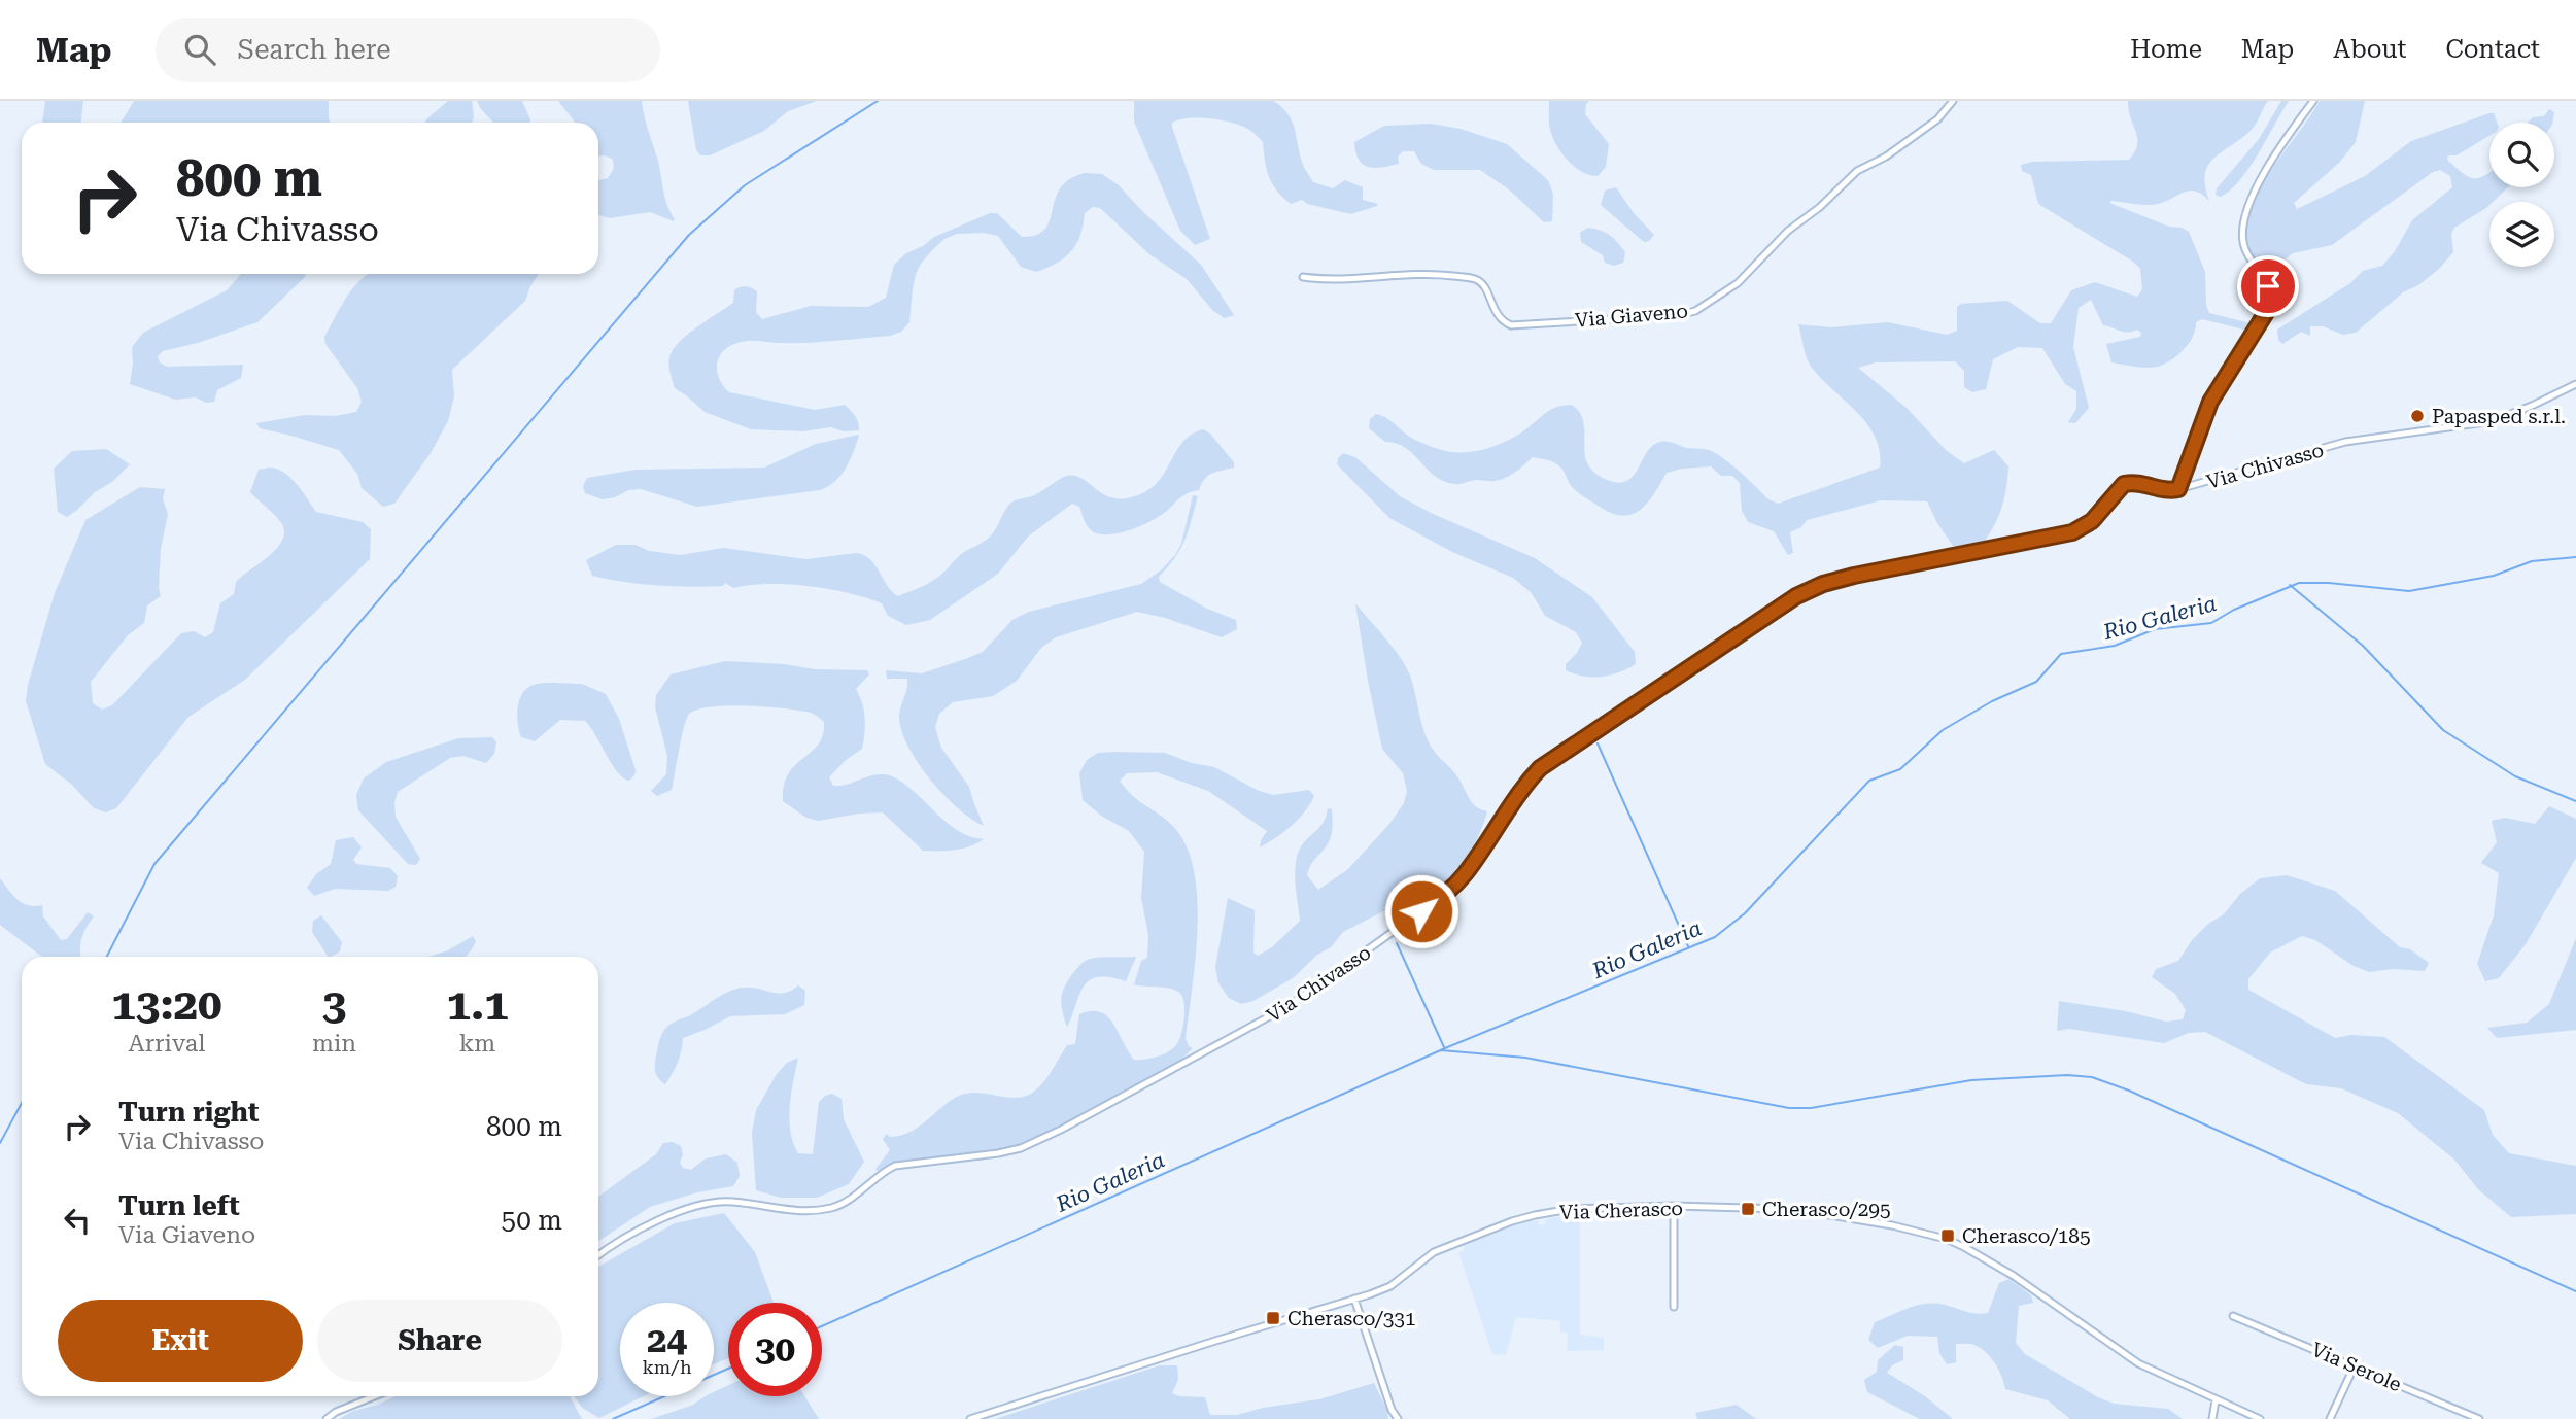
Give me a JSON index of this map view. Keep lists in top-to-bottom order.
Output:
{
  "streets": {
    "street": [
      "Via Giaveno",
      "Via Chivasso",
      "Via Cherasco",
      "Via Serole"
    ]
  },
  "water": ["Rio Galeria"],
  "places": {
    "other": ["Papasped s.r.l."],
    "transit": ["Cherasco/295", "Cherasco/185", "Cherasco/331"]
  },
  "page": {
    "header": "Map",
    "search": "Search here",
    "nav": [
      "Home",
      "Map",
      "About",
      "Contact"
    ],
    "turn": ["800 m", "Via Chivasso"],
    "eta": [
      "13:20",
      "Arrival",
      "3",
      "min",
      "1.1",
      "km"
    ],
    "list": [
      {
        "name": "Turn right",
        "note": "Via Chivasso",
        "value": "800 m"
      },
      {
        "name": "Turn left",
        "note": "Via Giaveno",
        "value": "50 m"
      }
    ],
    "buttons": ["Exit", "Share"],
    "speed": "24 km/h",
    "limit": "30"
  }
}
